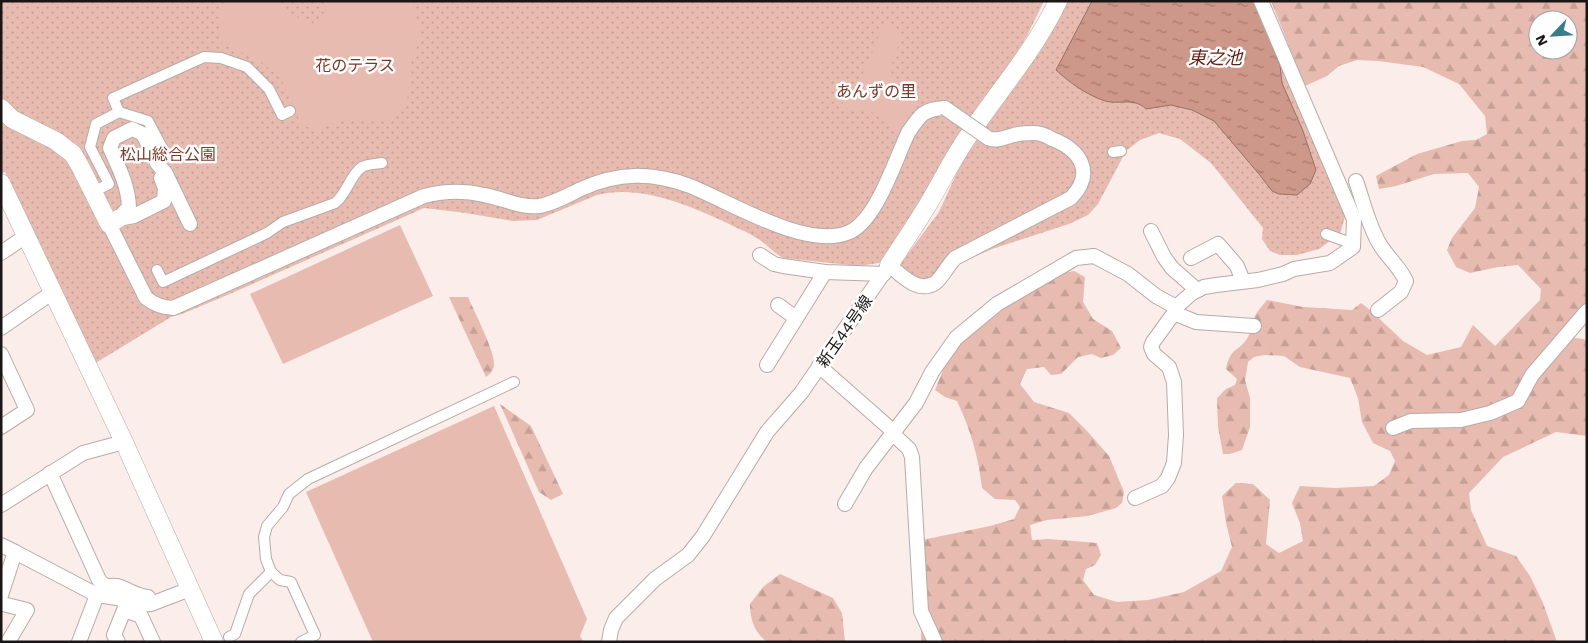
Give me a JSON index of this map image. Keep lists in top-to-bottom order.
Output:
{
  "streets": {
    "street": ["新玉44号線"]
  },
  "water": ["東之池"],
  "parks": ["花のテラス", "あんずの里", "松山総合公園"],
  "north": "bottom left"
}
